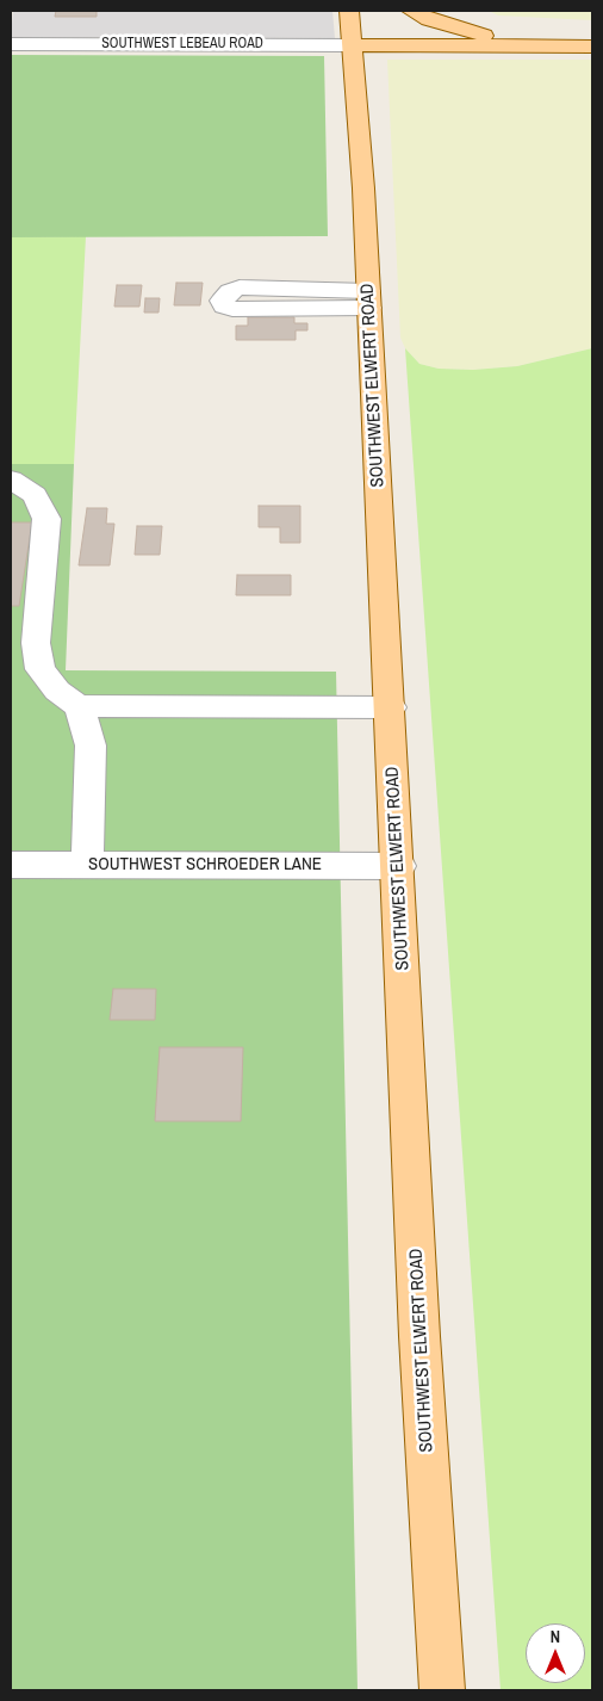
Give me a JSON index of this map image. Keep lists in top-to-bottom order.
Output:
{
  "streets": {
    "main road": ["SOUTHWEST ELWERT ROAD"],
    "street": ["SOUTHWEST LEBEAU ROAD", "SOUTHWEST SCHROEDER LANE"]
  },
  "crossings": [
    ["SOUTHWEST LEBEAU ROAD", "SOUTHWEST ELWERT ROAD"],
    ["SOUTHWEST ELWERT ROAD", "SOUTHWEST SCHROEDER LANE"]
  ],
  "north": "top"
}
